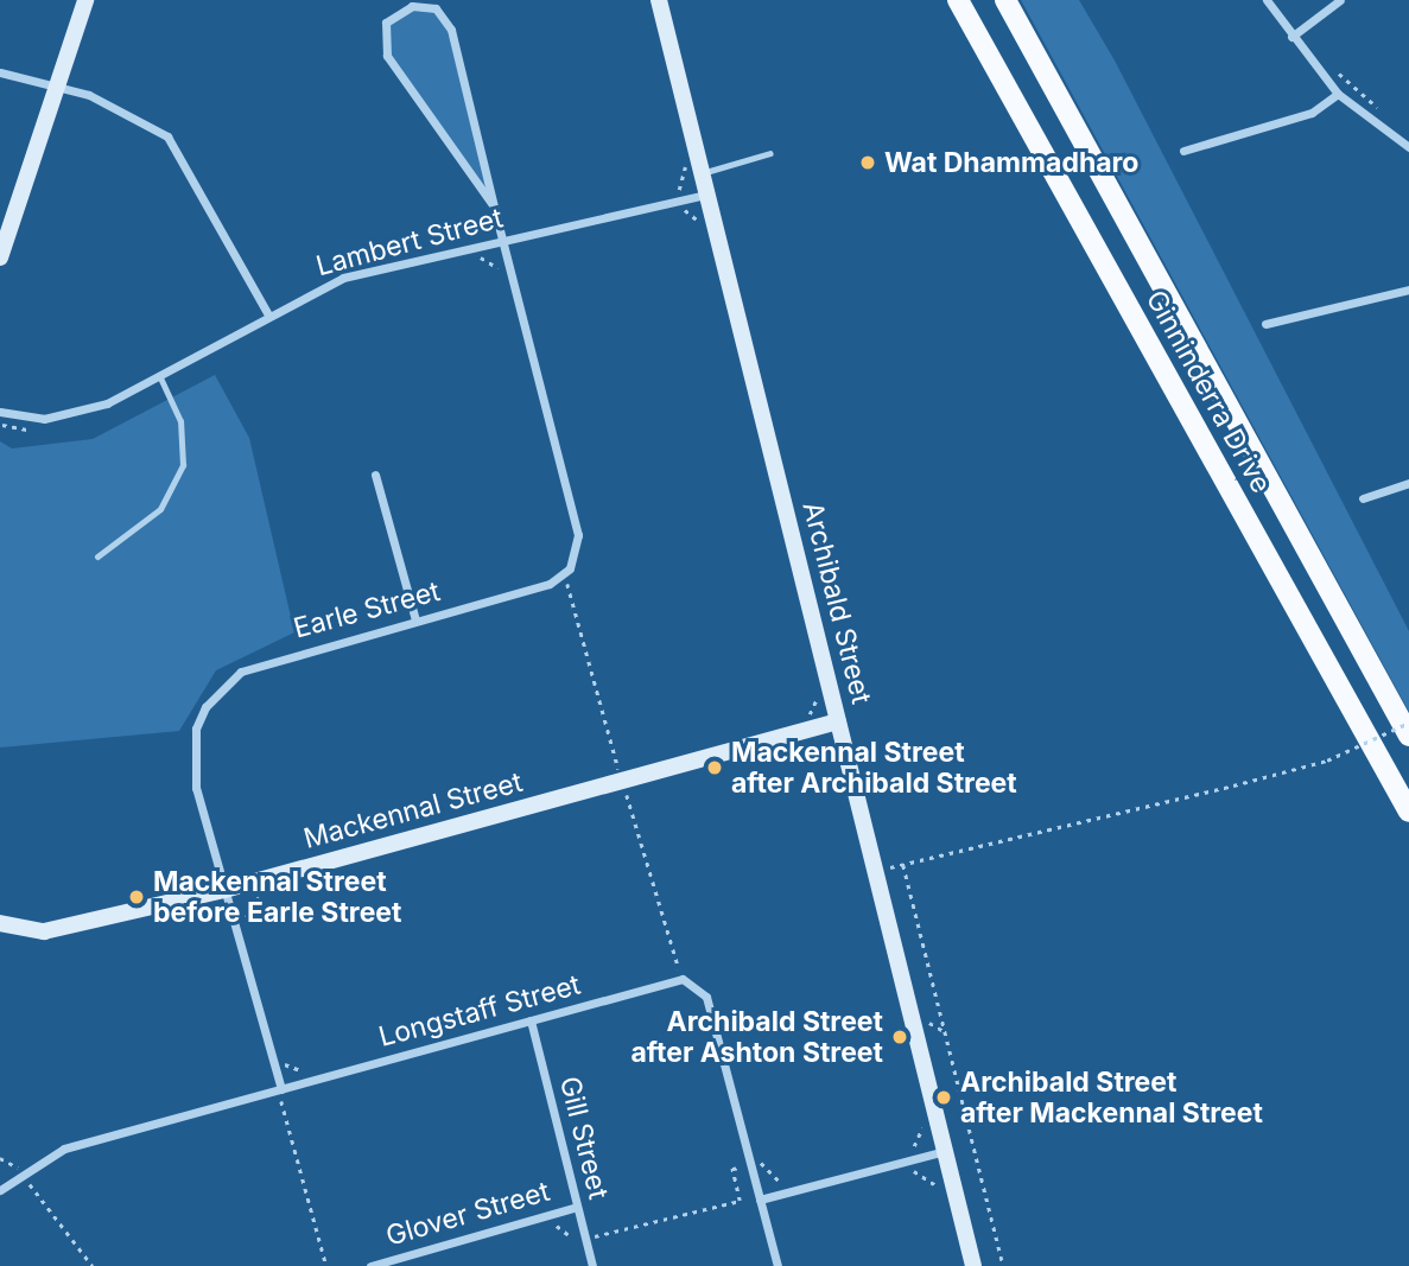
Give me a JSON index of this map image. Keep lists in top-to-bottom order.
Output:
{
  "streets": {
    "main road": ["Ginninderra Drive"],
    "street": [
      "Lambert Street",
      "Archibald Street",
      "Earle Street",
      "Mackennal Street",
      "Longstaff Street",
      "Gill Street",
      "Glover Street"
    ]
  },
  "crossings": [
    ["Lambert Street", "Archibald Street"],
    ["Lambert Street", "Earle Street"],
    ["Archibald Street", "Mackennal Street"],
    ["Earle Street", "Mackennal Street"],
    ["Earle Street", "Longstaff Street"],
    ["Longstaff Street", "Gill Street"],
    ["Gill Street", "Glover Street"]
  ],
  "places": [
    "Wat Dhammadharo",
    "Mackennal Street after Archibald Street",
    "Mackennal Street before Earle Street",
    "Archibald Street after Ashton Street",
    "Archibald Street after Mackennal Street"
  ]
}
